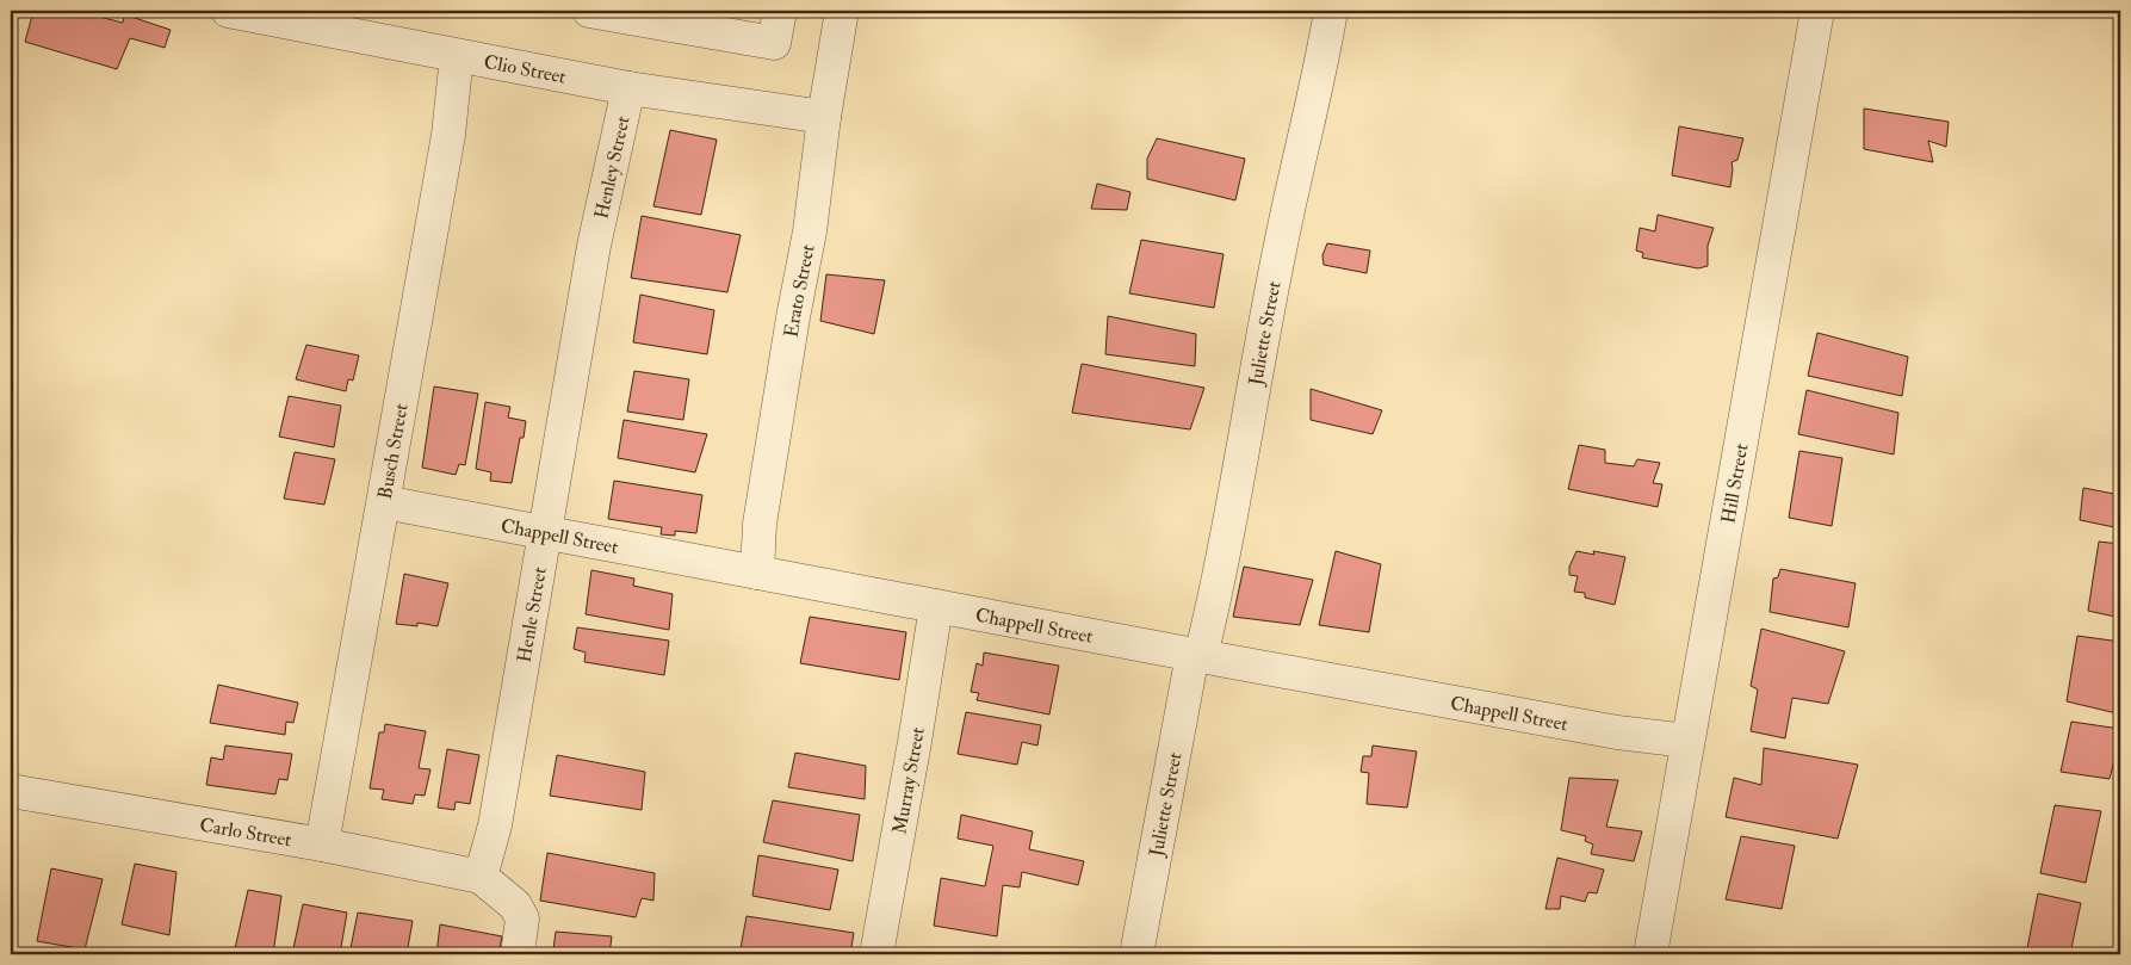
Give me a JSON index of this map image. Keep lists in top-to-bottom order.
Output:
{
  "streets": {
    "street": [
      "Clio Street",
      "Henley Street",
      "Erato Street",
      "Juliette Street",
      "Busch Street",
      "Hill Street",
      "Chappell Street",
      "Henle Street",
      "Murray Street",
      "Carlo Street"
    ]
  },
  "crossings": [
    ["Clio Street", "Henley Street"],
    ["Clio Street", "Erato Street"],
    ["Clio Street", "Busch Street"],
    ["Henley Street", "Henle Street"],
    ["Erato Street", "Chappell Street"],
    ["Juliette Street", "Chappell Street"],
    ["Busch Street", "Chappell Street"],
    ["Busch Street", "Carlo Street"],
    ["Hill Street", "Chappell Street"],
    ["Chappell Street", "Henle Street"],
    ["Chappell Street", "Murray Street"],
    ["Henle Street", "Carlo Street"]
  ]
}
